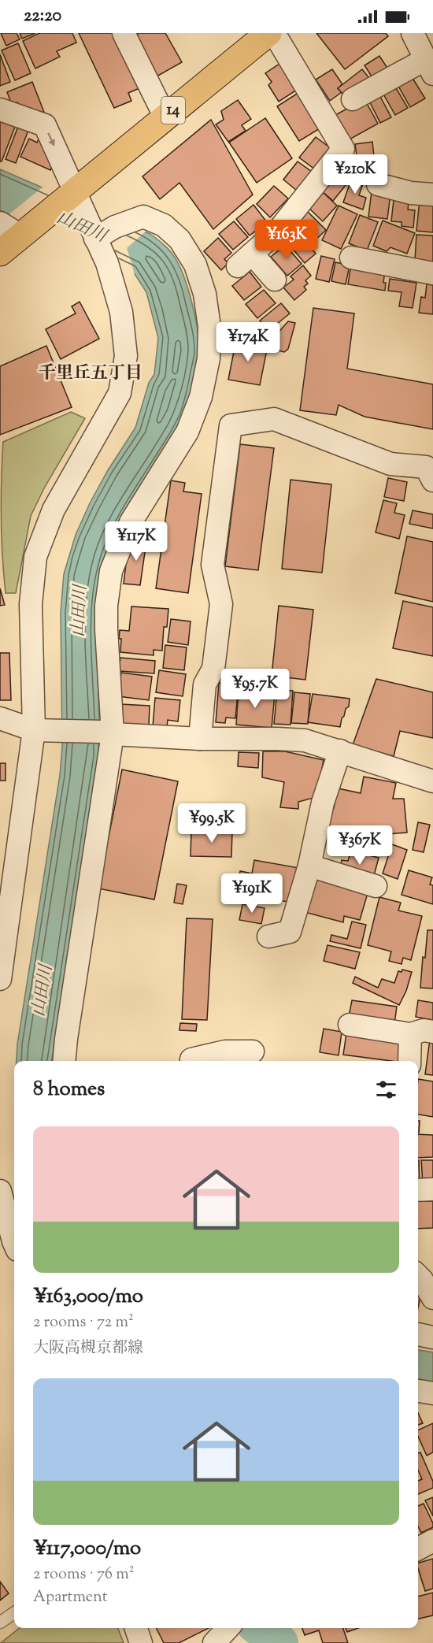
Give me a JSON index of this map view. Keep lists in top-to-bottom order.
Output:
{
  "streets": {
    "main road": ["14"]
  },
  "districts": ["千里丘五丁目"],
  "water": ["山田川"],
  "page": {
    "status": "22:20",
    "price": [
      "¥210K",
      "¥163K",
      "¥174K",
      "¥117K",
      "¥95.7K",
      "¥99.5K",
      "¥367K",
      "¥191K"
    ],
    "heading": "8 homes",
    "list": [
      {
        "name": "¥163,000/mo",
        "note": "2 rooms · 72 m² · 大阪高槻京都線"
      },
      {
        "name": "¥117,000/mo",
        "note": "2 rooms · 76 m² · Apartment"
      }
    ]
  }
}
